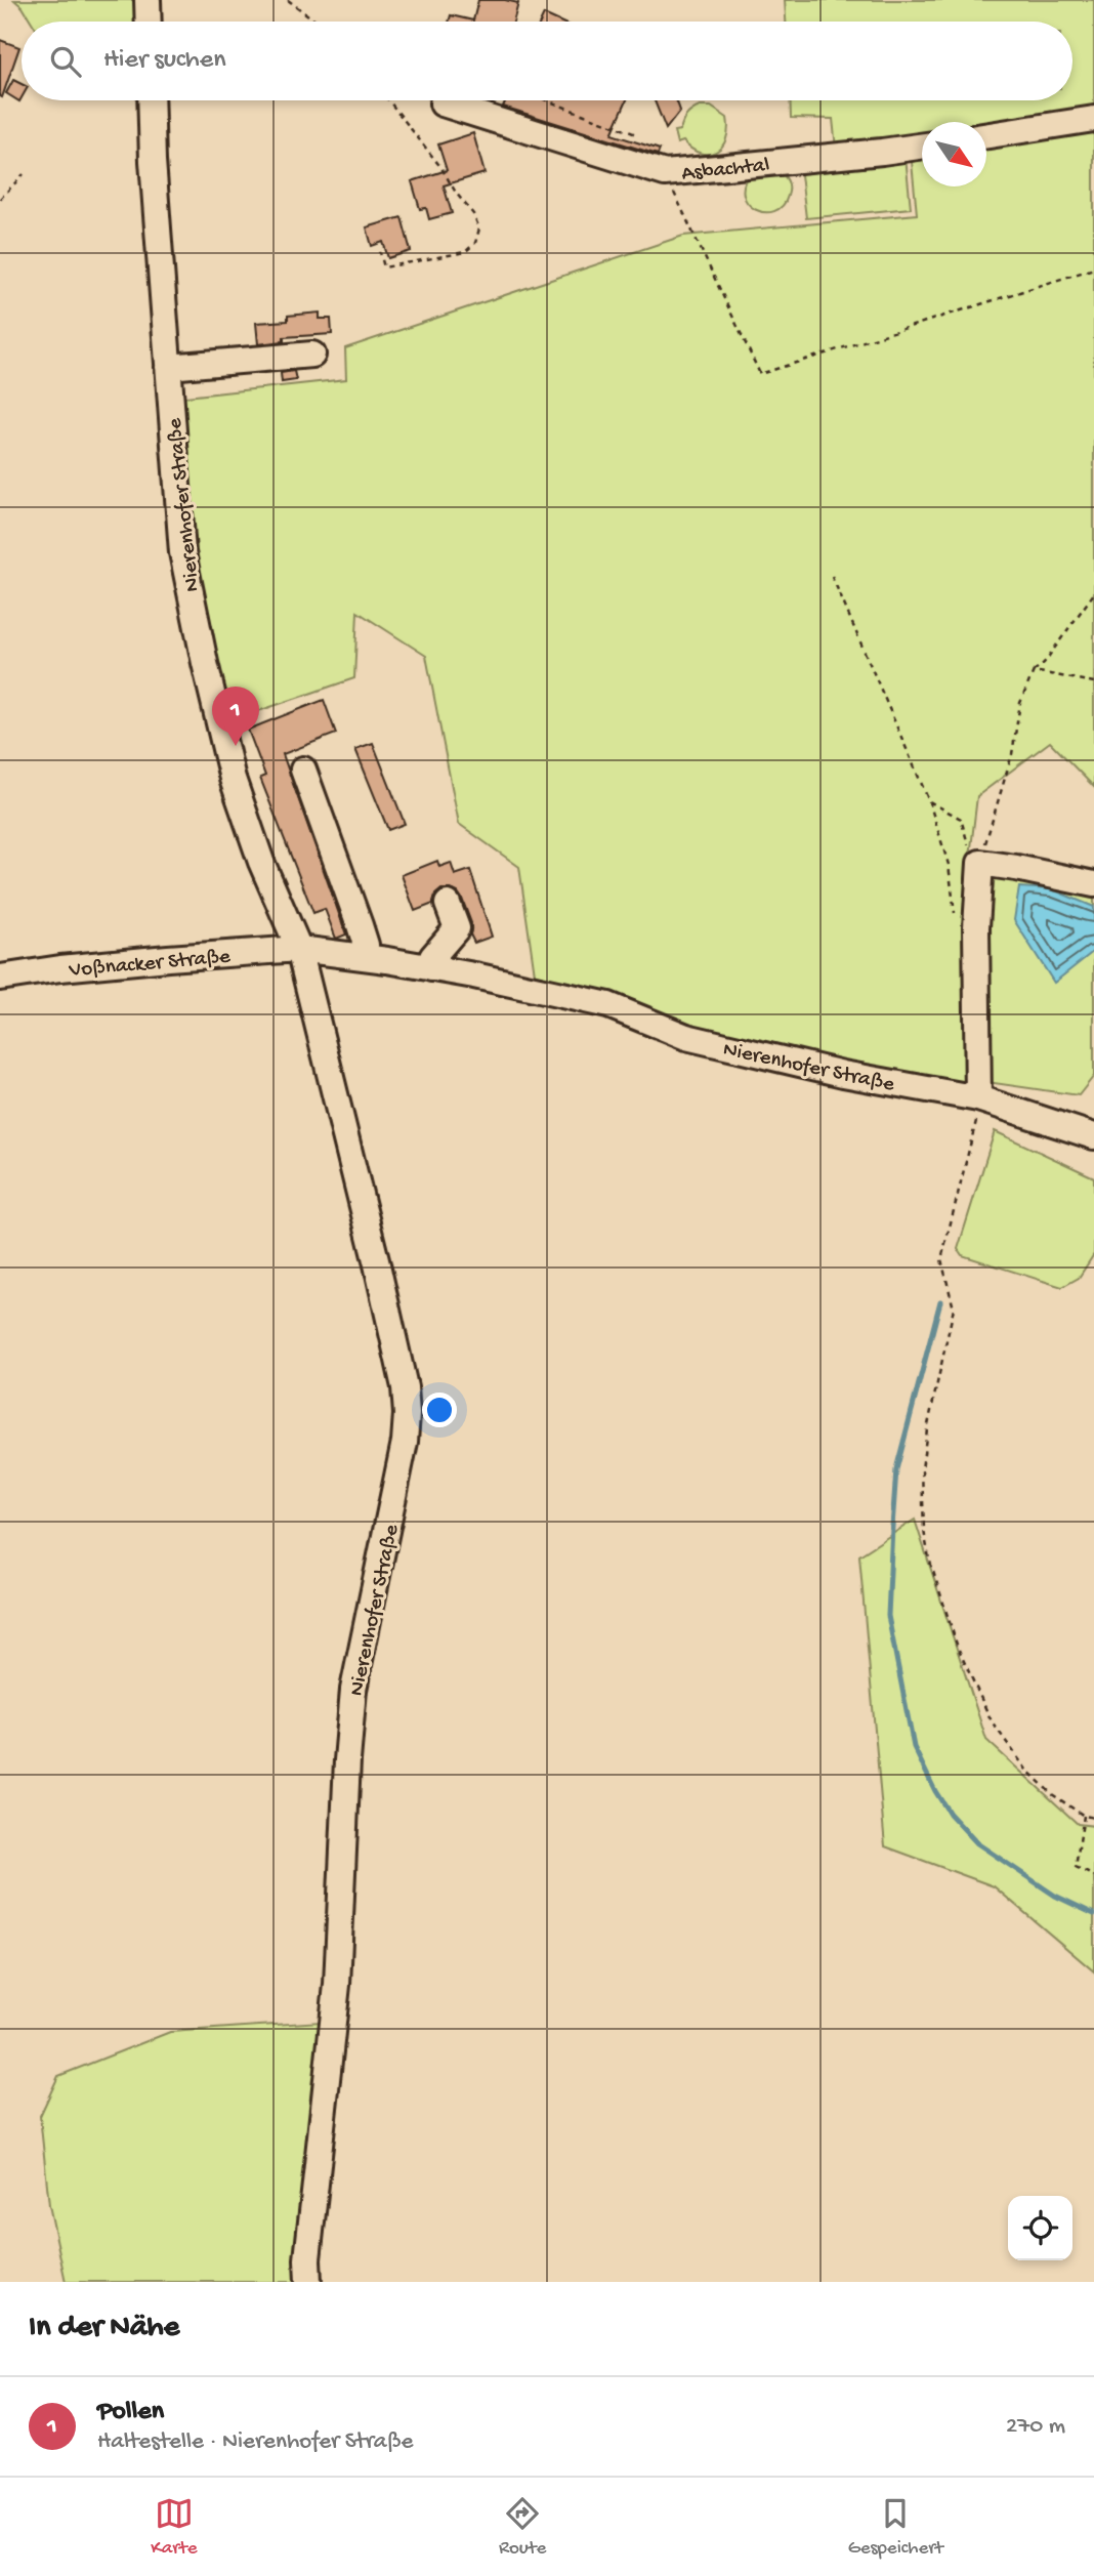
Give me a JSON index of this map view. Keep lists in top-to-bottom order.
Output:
{
  "streets": {
    "street": ["Asbachtal", "Nierenhofer Straße", "Voßnacker Straße"]
  },
  "crossings": [
    ["Nierenhofer Straße", "Voßnacker Straße"]
  ],
  "north": "bottom right",
  "page": {
    "search": "Hier suchen",
    "pins": "1",
    "heading": "In der Nähe",
    "list": [
      {
        "mark": "1",
        "name": "Pollen",
        "note": "Haltestelle · Nierenhofer Straße",
        "value": "270 m"
      }
    ],
    "nav": ["Karte", "Route", "Gespeichert"]
  }
}
